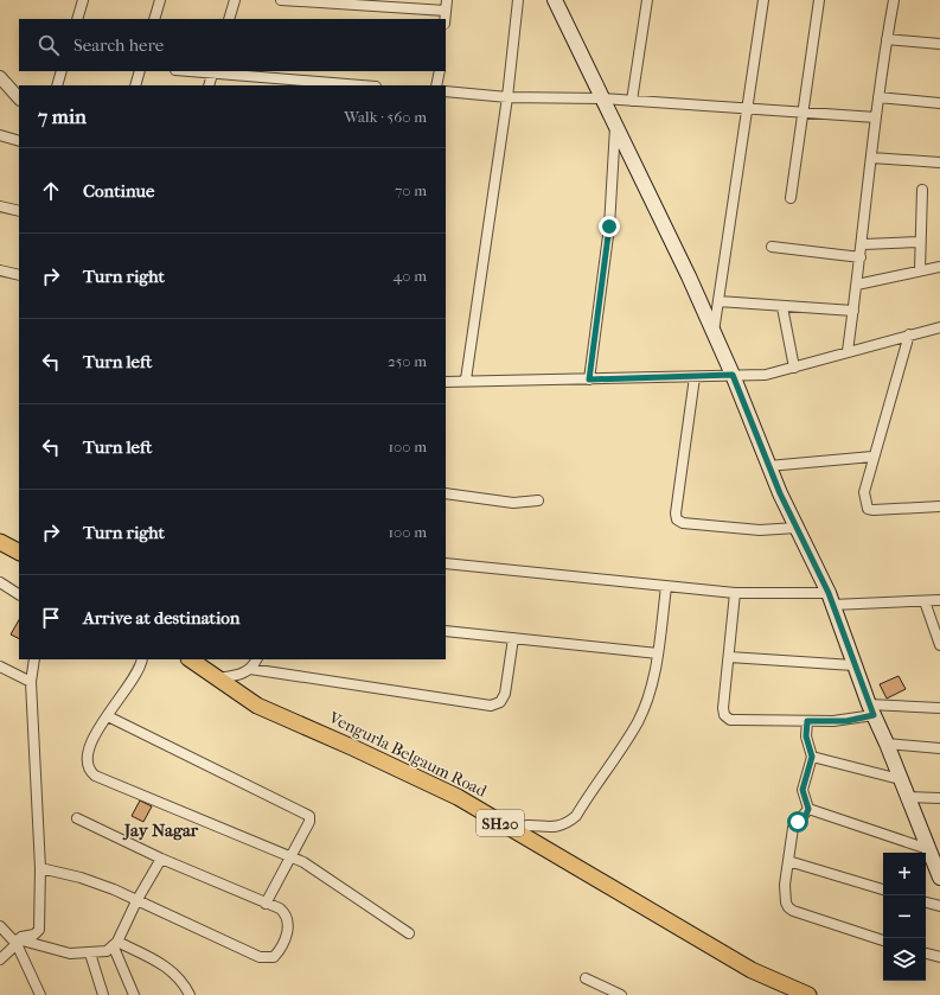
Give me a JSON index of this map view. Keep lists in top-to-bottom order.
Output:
{
  "streets": {
    "main road": ["Vengurla Belgaum Road", "SH20"]
  },
  "districts": ["Jay Nagar"],
  "page": {
    "search": "Search here",
    "heading": ["7 min", "Walk · 560 m"],
    "list": [
      ["Continue", "70 m"],
      ["Turn right", "40 m"],
      ["Turn left", "250 m"],
      ["Turn left", "100 m"],
      ["Turn right", "100 m"],
      "Arrive at destination"
    ],
    "map_buttons": ["+", "−"]
  }
}
